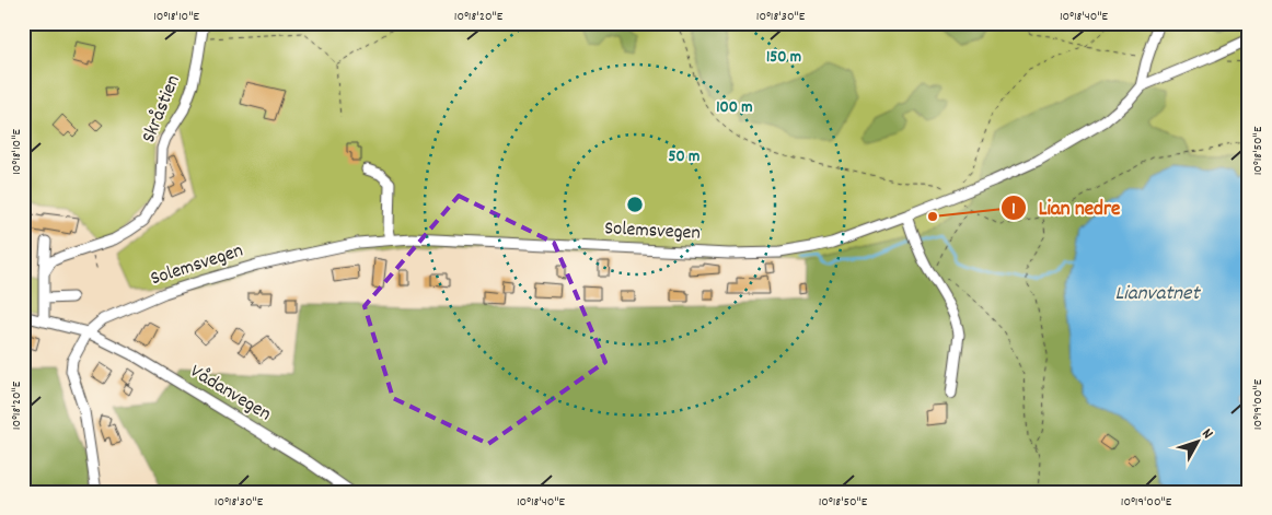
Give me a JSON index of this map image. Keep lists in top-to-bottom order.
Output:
{
  "streets": {
    "street": ["Skråstien", "Solemsvegen", "Vådanvegen"]
  },
  "crossings": [
    ["Solemsvegen", "Vådanvegen"]
  ],
  "water": ["Lianvatnet"],
  "places": ["Lian nedre"],
  "north": "top right",
  "coordinates": [
    "10°18'10\"E",
    "10°18'20\"E",
    "10°18'30\"E",
    "10°18'40\"E",
    "10°18'50\"E",
    "10°19'00\"E"
  ],
  "rings": ["150 m", "100 m", "50 m"]
}
